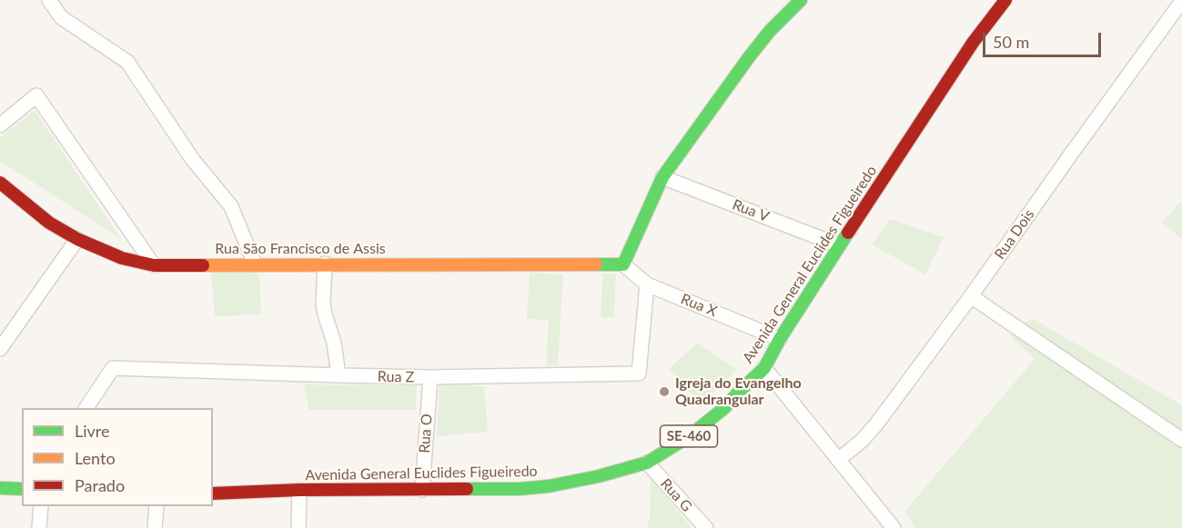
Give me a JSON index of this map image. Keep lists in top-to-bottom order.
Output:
{
  "streets": {
    "main road": ["Rua São Francisco de Assis", "Avenida General Euclides Figueiredo", "SE-460"],
    "street": [
      "Rua V",
      "Rua Dois",
      "Rua X",
      "Rua Z",
      "Rua O",
      "Rua G"
    ]
  },
  "crossings": [
    ["Rua V", "Avenida General Euclides Figueiredo"],
    ["Rua São Francisco de Assis", "Rua X"],
    ["Avenida General Euclides Figueiredo", "Rua X"],
    ["Avenida General Euclides Figueiredo", "Rua O"],
    ["Avenida General Euclides Figueiredo", "Rua G"],
    ["Rua X", "Rua Z"],
    ["Rua Z", "Rua O"]
  ],
  "places": ["Igreja do Evangelho Quadrangular"],
  "legend": ["Livre", "Lento", "Parado"],
  "scale_bar": "50 m"
}
